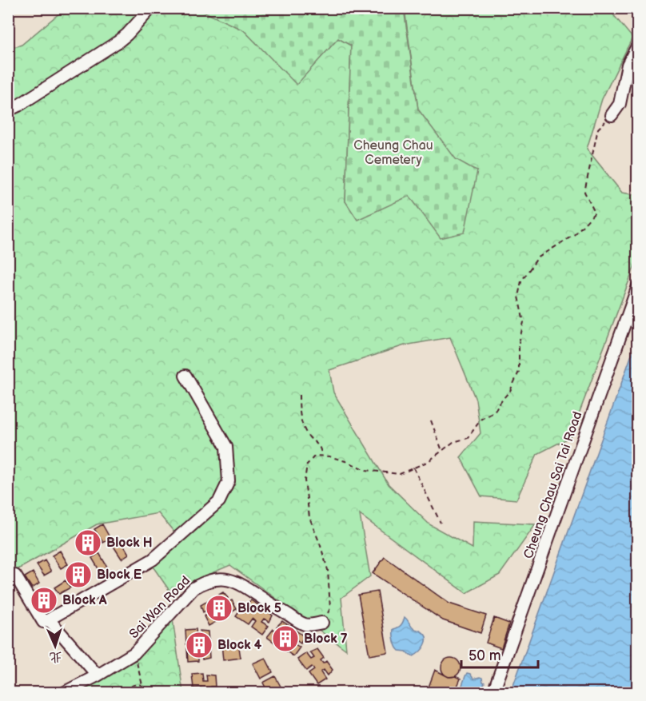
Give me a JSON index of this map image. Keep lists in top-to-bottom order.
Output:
{
  "streets": {
    "street": ["Cheung Chau Sai Tai Road", "Sai Wan Road"]
  },
  "parks": ["Cheung Chau Cemetery"],
  "places": {
    "building": [
      "Block H",
      "Block E",
      "Block A",
      "Block 5",
      "Block 7",
      "Block 4"
    ]
  },
  "scale_bar": "50 m",
  "north": "bottom"
}
